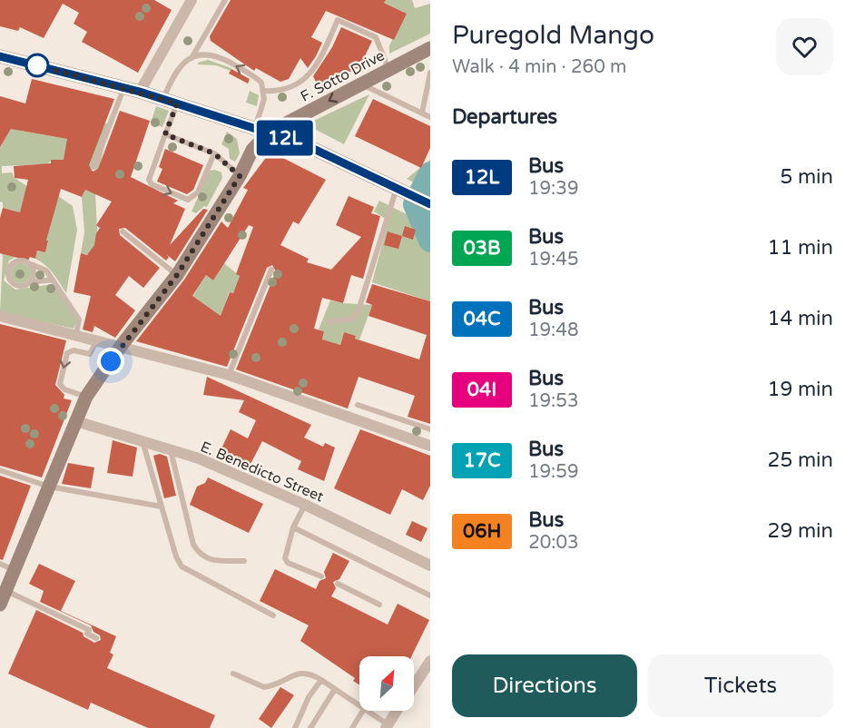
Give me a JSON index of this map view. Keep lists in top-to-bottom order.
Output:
{
  "streets": {
    "street": ["F. Sotto Drive", "E. Benedicto Street"]
  },
  "one_way": ["F. Sotto Drive"],
  "lines": ["bus line 12L"],
  "north": "top right",
  "page": {
    "on_map": "12L",
    "heading": [
      ["Puregold Mango", "Walk · 4 min · 260 m"],
      "Departures"
    ],
    "list": [
      {
        "mark": "12L",
        "name": "Bus",
        "note": "19:39",
        "value": "5 min"
      },
      {
        "mark": "03B",
        "name": "Bus",
        "note": "19:45",
        "value": "11 min"
      },
      {
        "mark": "04C",
        "name": "Bus",
        "note": "19:48",
        "value": "14 min"
      },
      {
        "mark": "04I",
        "name": "Bus",
        "note": "19:53",
        "value": "19 min"
      },
      {
        "mark": "17C",
        "name": "Bus",
        "note": "19:59",
        "value": "25 min"
      },
      {
        "mark": "06H",
        "name": "Bus",
        "note": "20:03",
        "value": "29 min"
      }
    ],
    "buttons": ["Directions", "Tickets"]
  }
}
